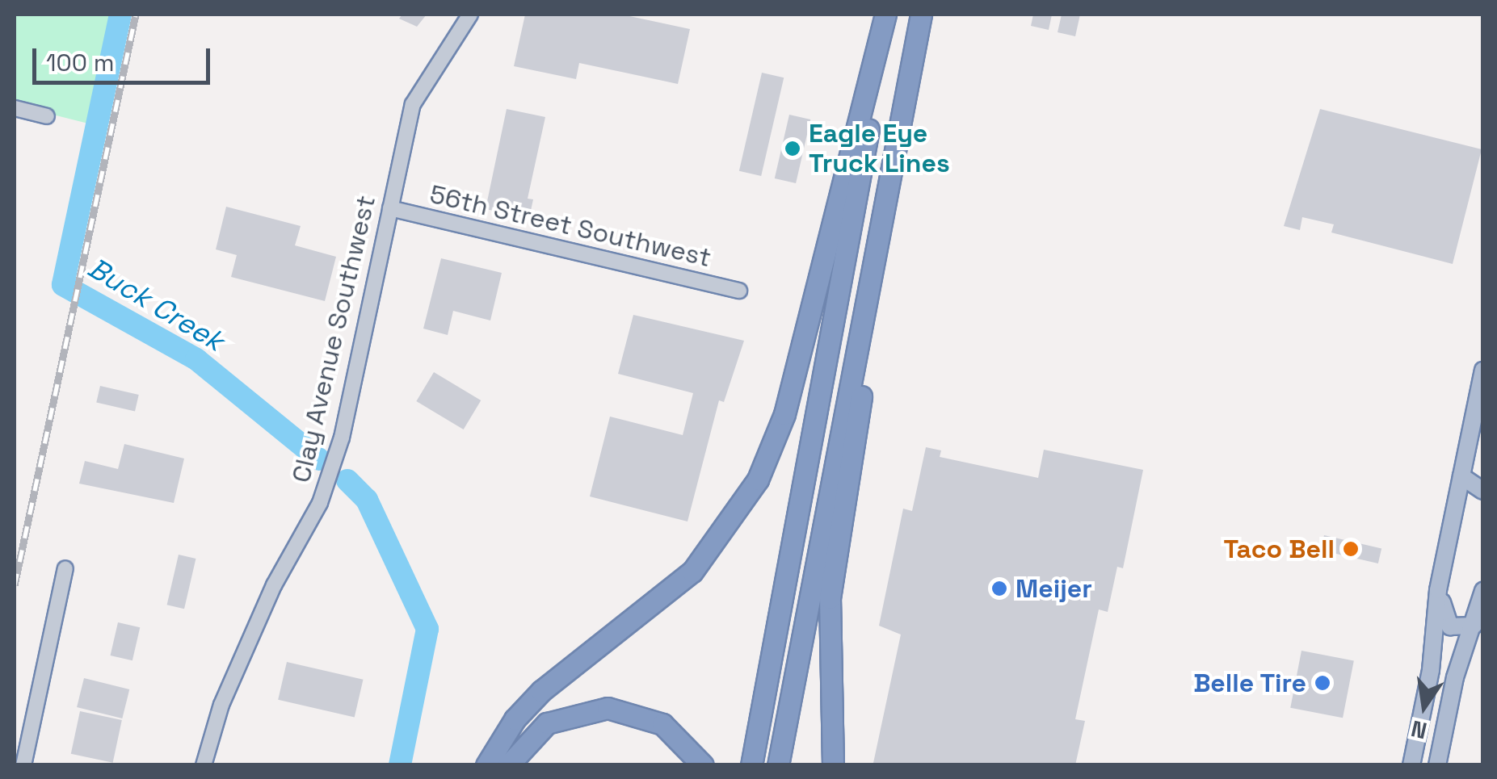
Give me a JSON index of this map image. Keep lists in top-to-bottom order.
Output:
{
  "streets": {
    "street": ["56th Street Southwest", "Clay Avenue Southwest"]
  },
  "crossings": [
    ["56th Street Southwest", "Clay Avenue Southwest"]
  ],
  "water": ["Buck Creek"],
  "places": [
    "Eagle Eye Truck Lines",
    "Taco Bell",
    "Meijer",
    "Belle Tire"
  ],
  "scale_bar": "100 m",
  "north": "bottom"
}
